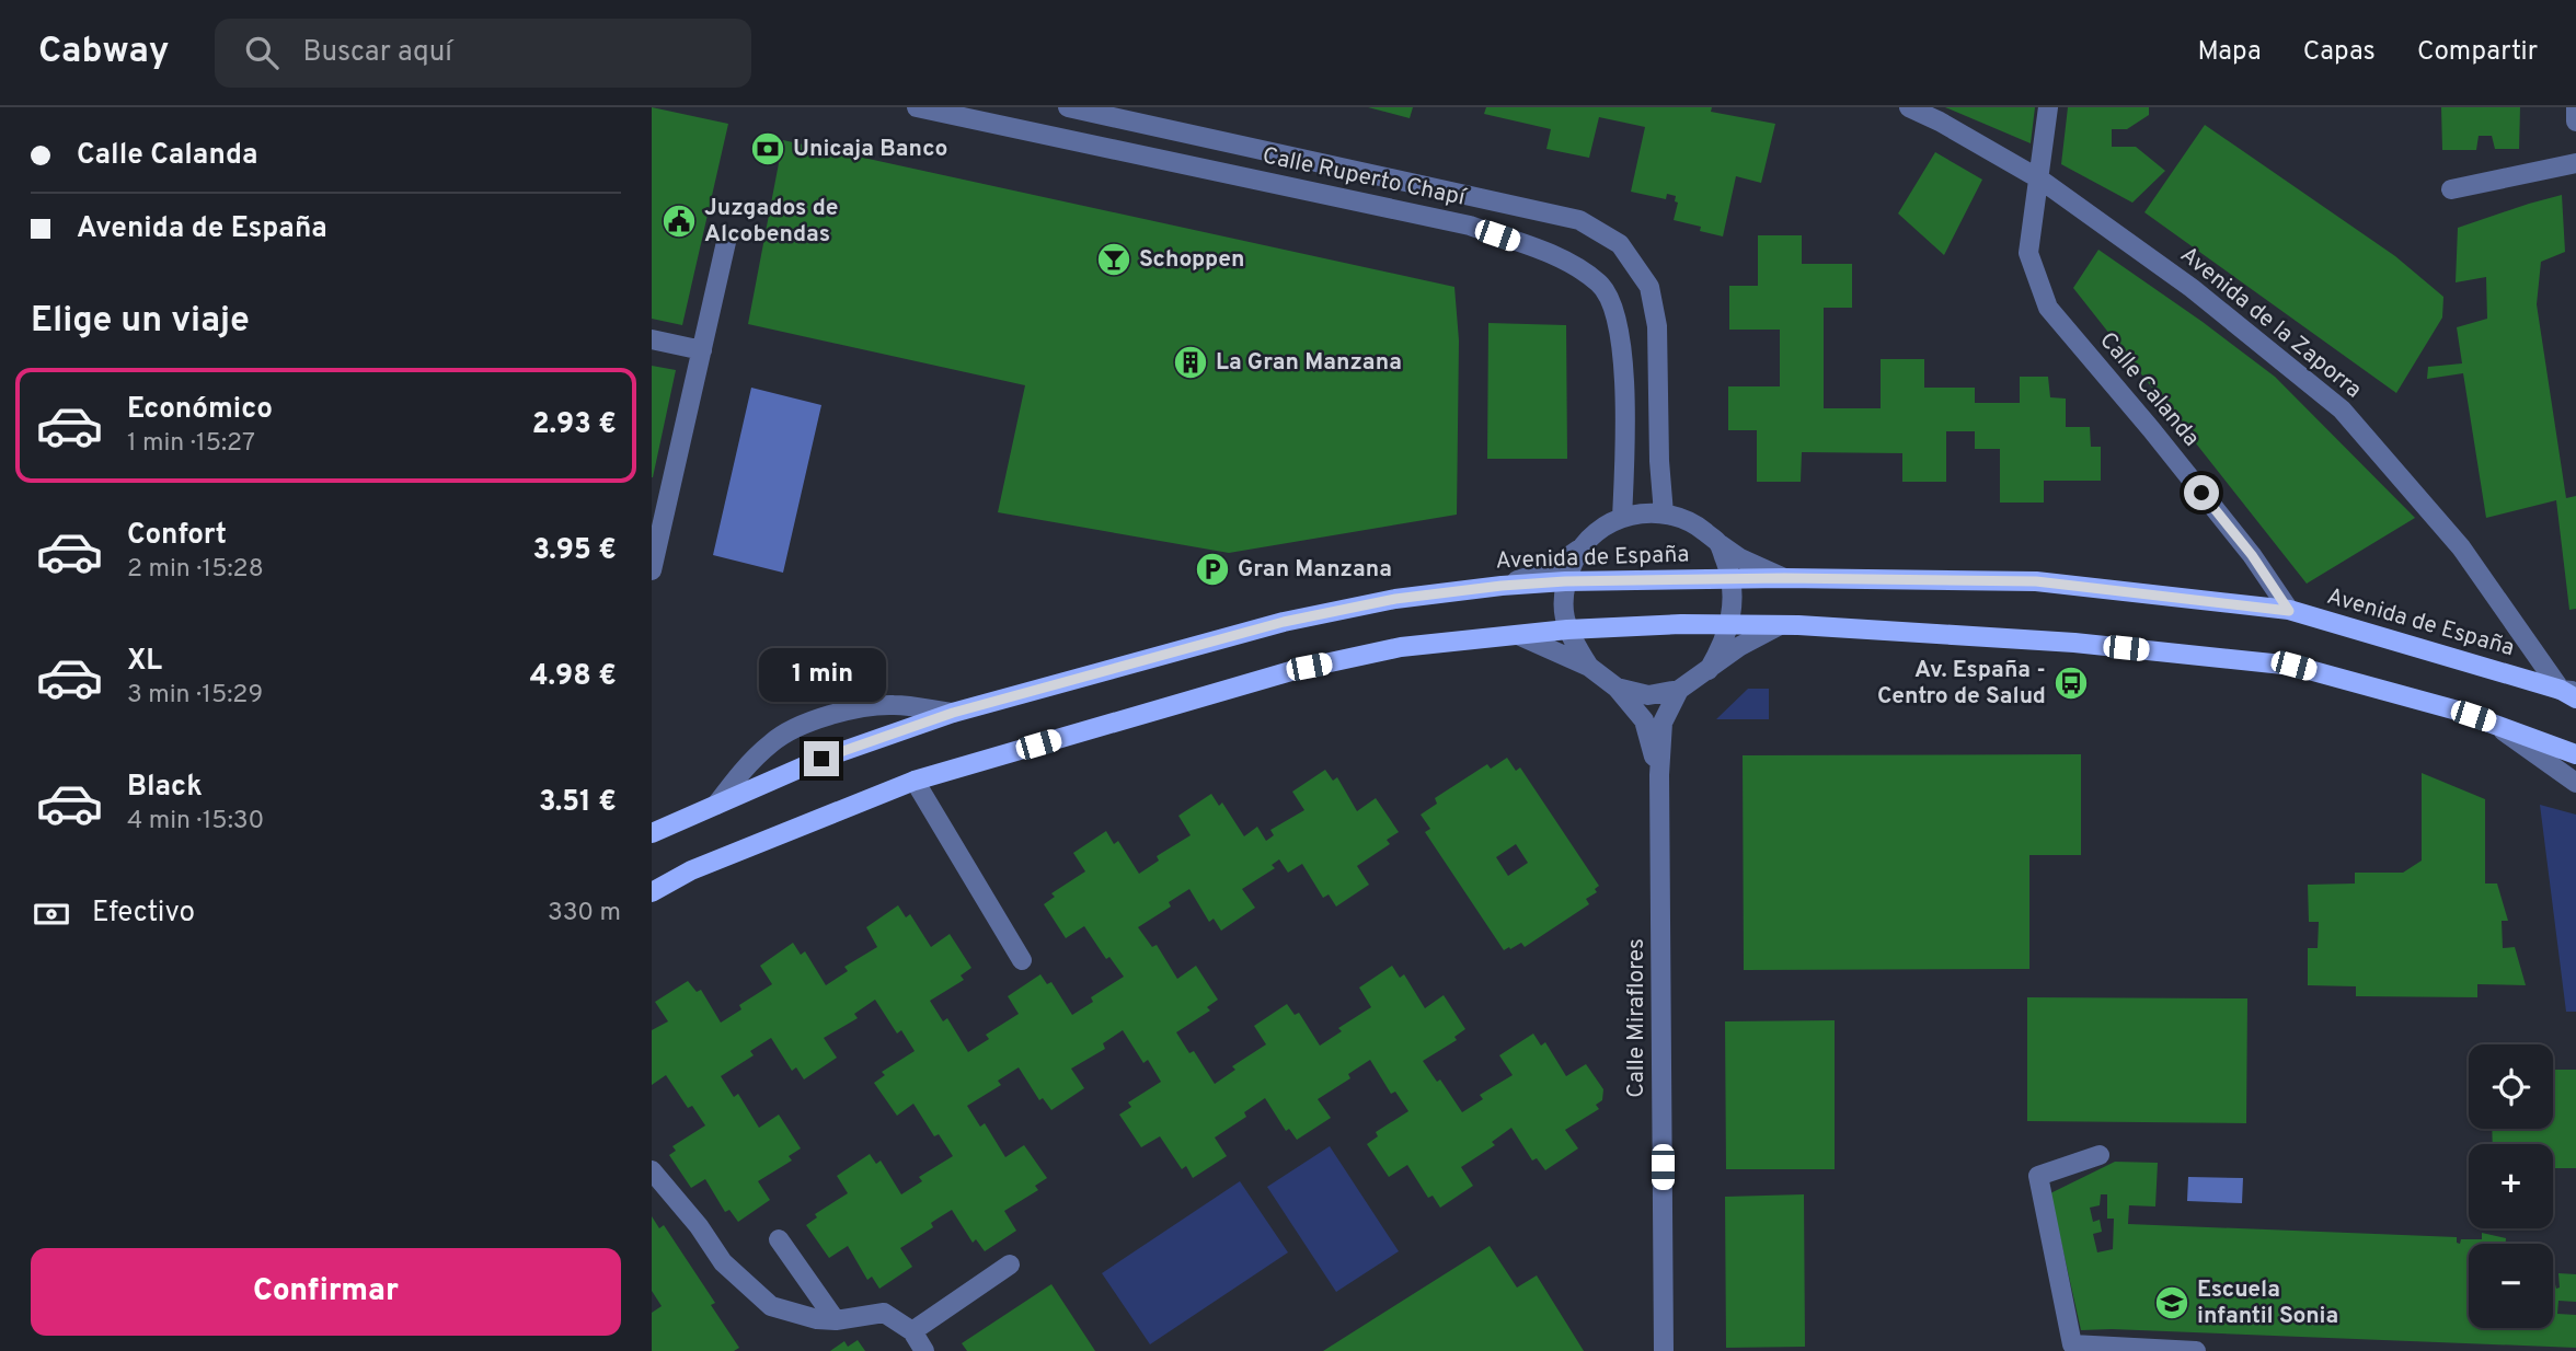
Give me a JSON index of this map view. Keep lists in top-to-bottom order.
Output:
{
  "streets": {
    "main road": ["Avenida de España"],
    "street": [
      "Calle Ruperto Chapí",
      "Avenida de la Zaporra",
      "Calle Calanda",
      "Calle Miraflores"
    ]
  },
  "crossings": [
    ["Avenida de la Zaporra", "Calle Calanda"],
    ["Avenida de la Zaporra", "Avenida de España"],
    ["Calle Calanda", "Avenida de España"]
  ],
  "places": {
    "bank": ["Unicaja Banco"],
    "public building": ["Juzgados de Alcobendas"],
    "bar": ["Schoppen"],
    "building": ["La Gran Manzana"],
    "parking": ["Gran Manzana"],
    "bus stop": ["Av. España - Centro de Salud"],
    "school or university": ["Escuela infantil Sonia"]
  },
  "page": {
    "header": "Cabway",
    "search": "Buscar aquí",
    "nav": ["Mapa", "Capas", "Compartir"],
    "banner": ["Calle Calanda", "Avenida de España"],
    "heading": "Elige un viaje",
    "list": [
      {
        "name": "Económico",
        "note": "1 min · 15:27",
        "value": "2.93 €"
      },
      {
        "name": "Confort",
        "note": "2 min · 15:28",
        "value": "3.95 €"
      },
      {
        "name": "XL",
        "note": "3 min · 15:29",
        "value": "4.98 €"
      },
      {
        "name": "Black",
        "note": "4 min · 15:30",
        "value": "3.51 €"
      }
    ],
    "bubble": "1 min",
    "pay": ["Efectivo", "330 m"],
    "map_buttons": ["+", "−"],
    "buttons": "Confirmar"
  }
}
